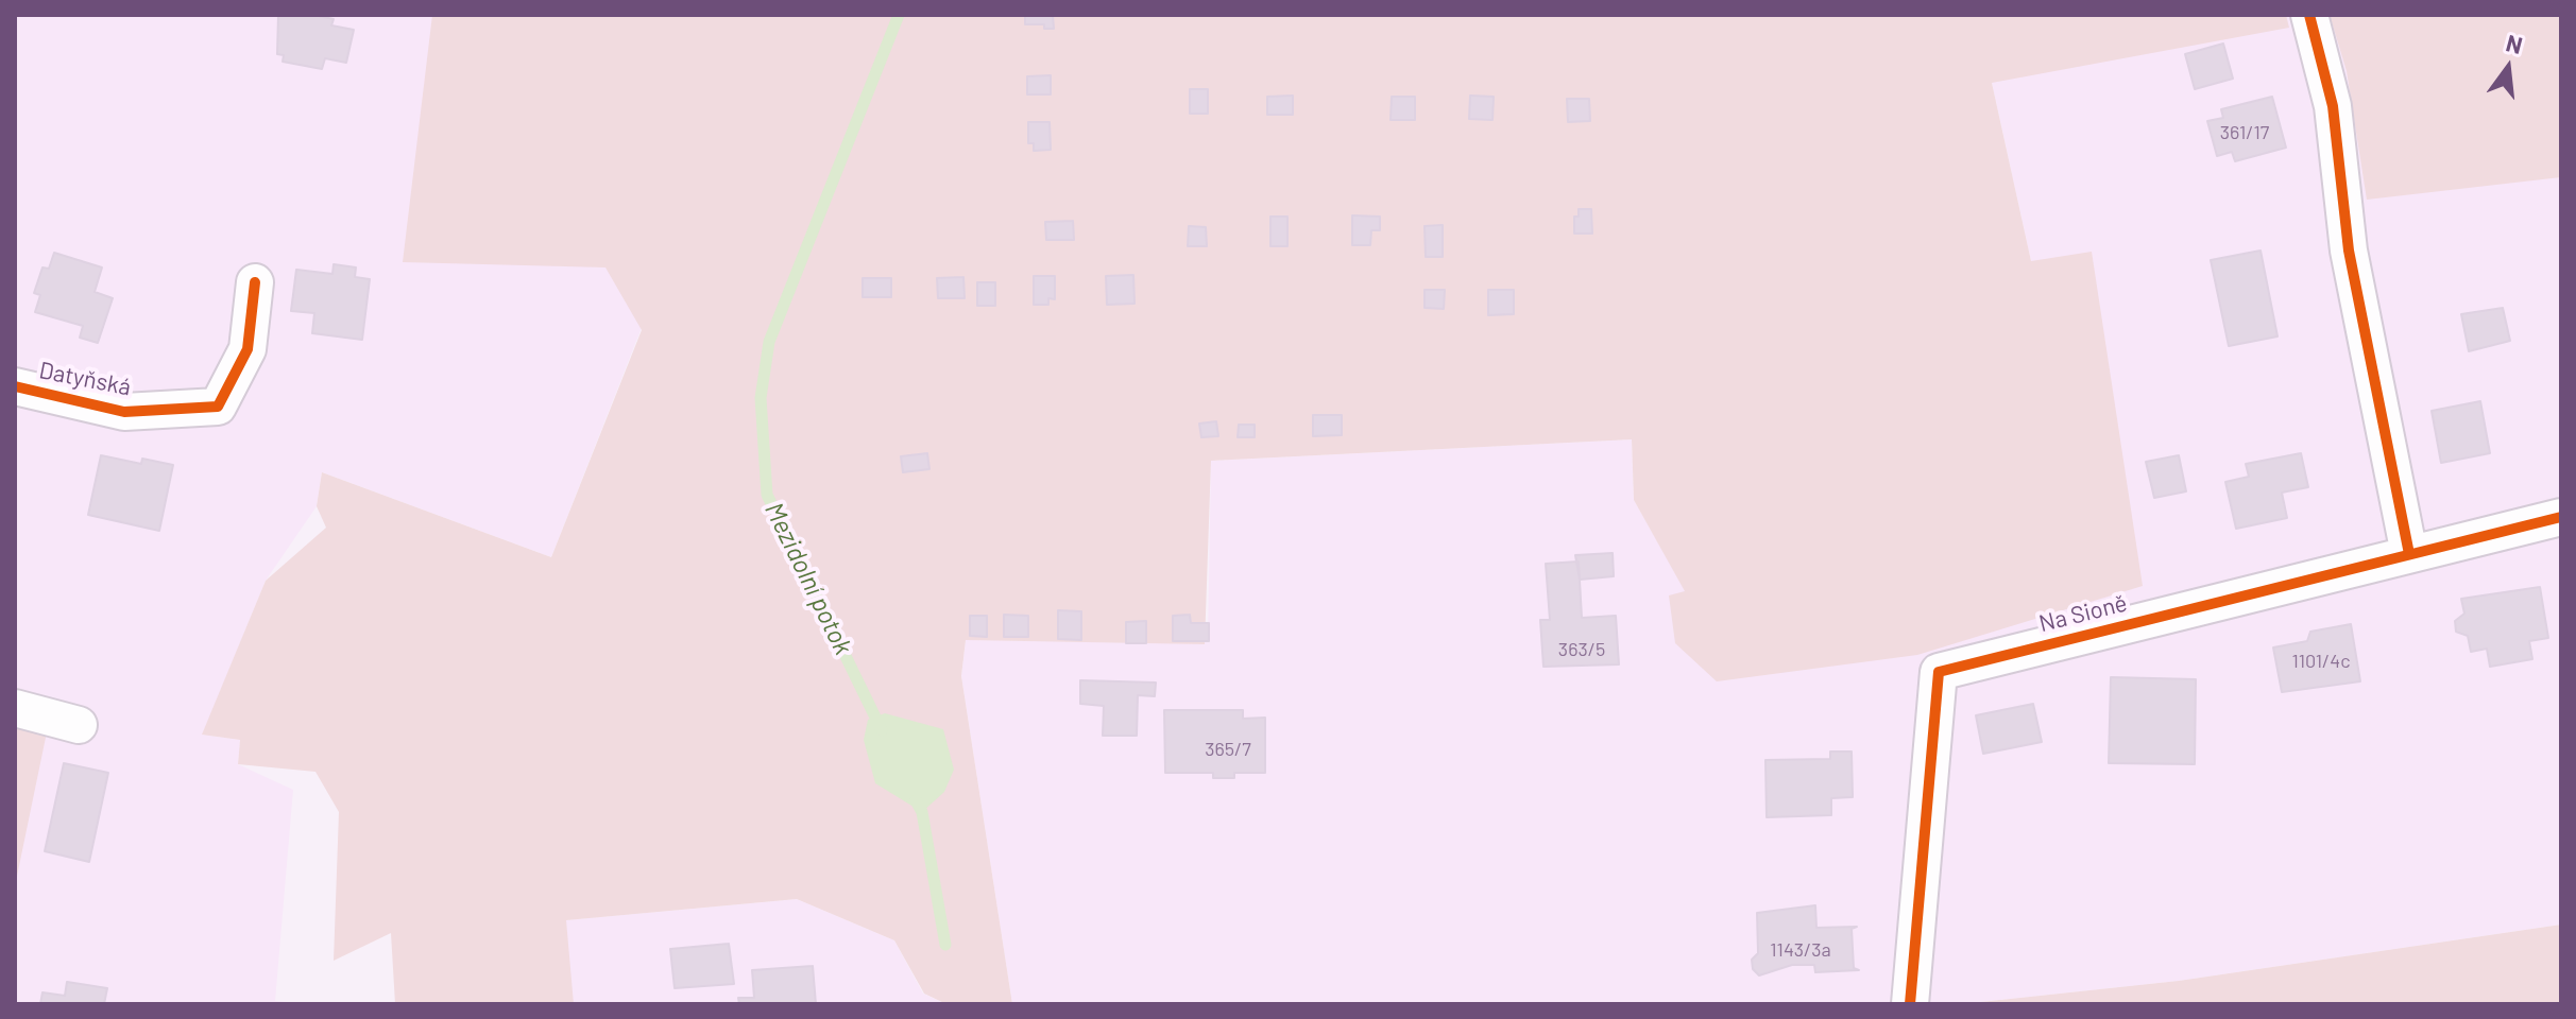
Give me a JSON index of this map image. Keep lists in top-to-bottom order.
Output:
{
  "streets": {
    "street": ["Datyňská", "Na Sioně"]
  },
  "water": ["Mezidolní potok"],
  "house_numbers": [
    "361/17",
    "363/5",
    "1101/4c",
    "365/7",
    "1143/3a"
  ],
  "north": "top"
}
